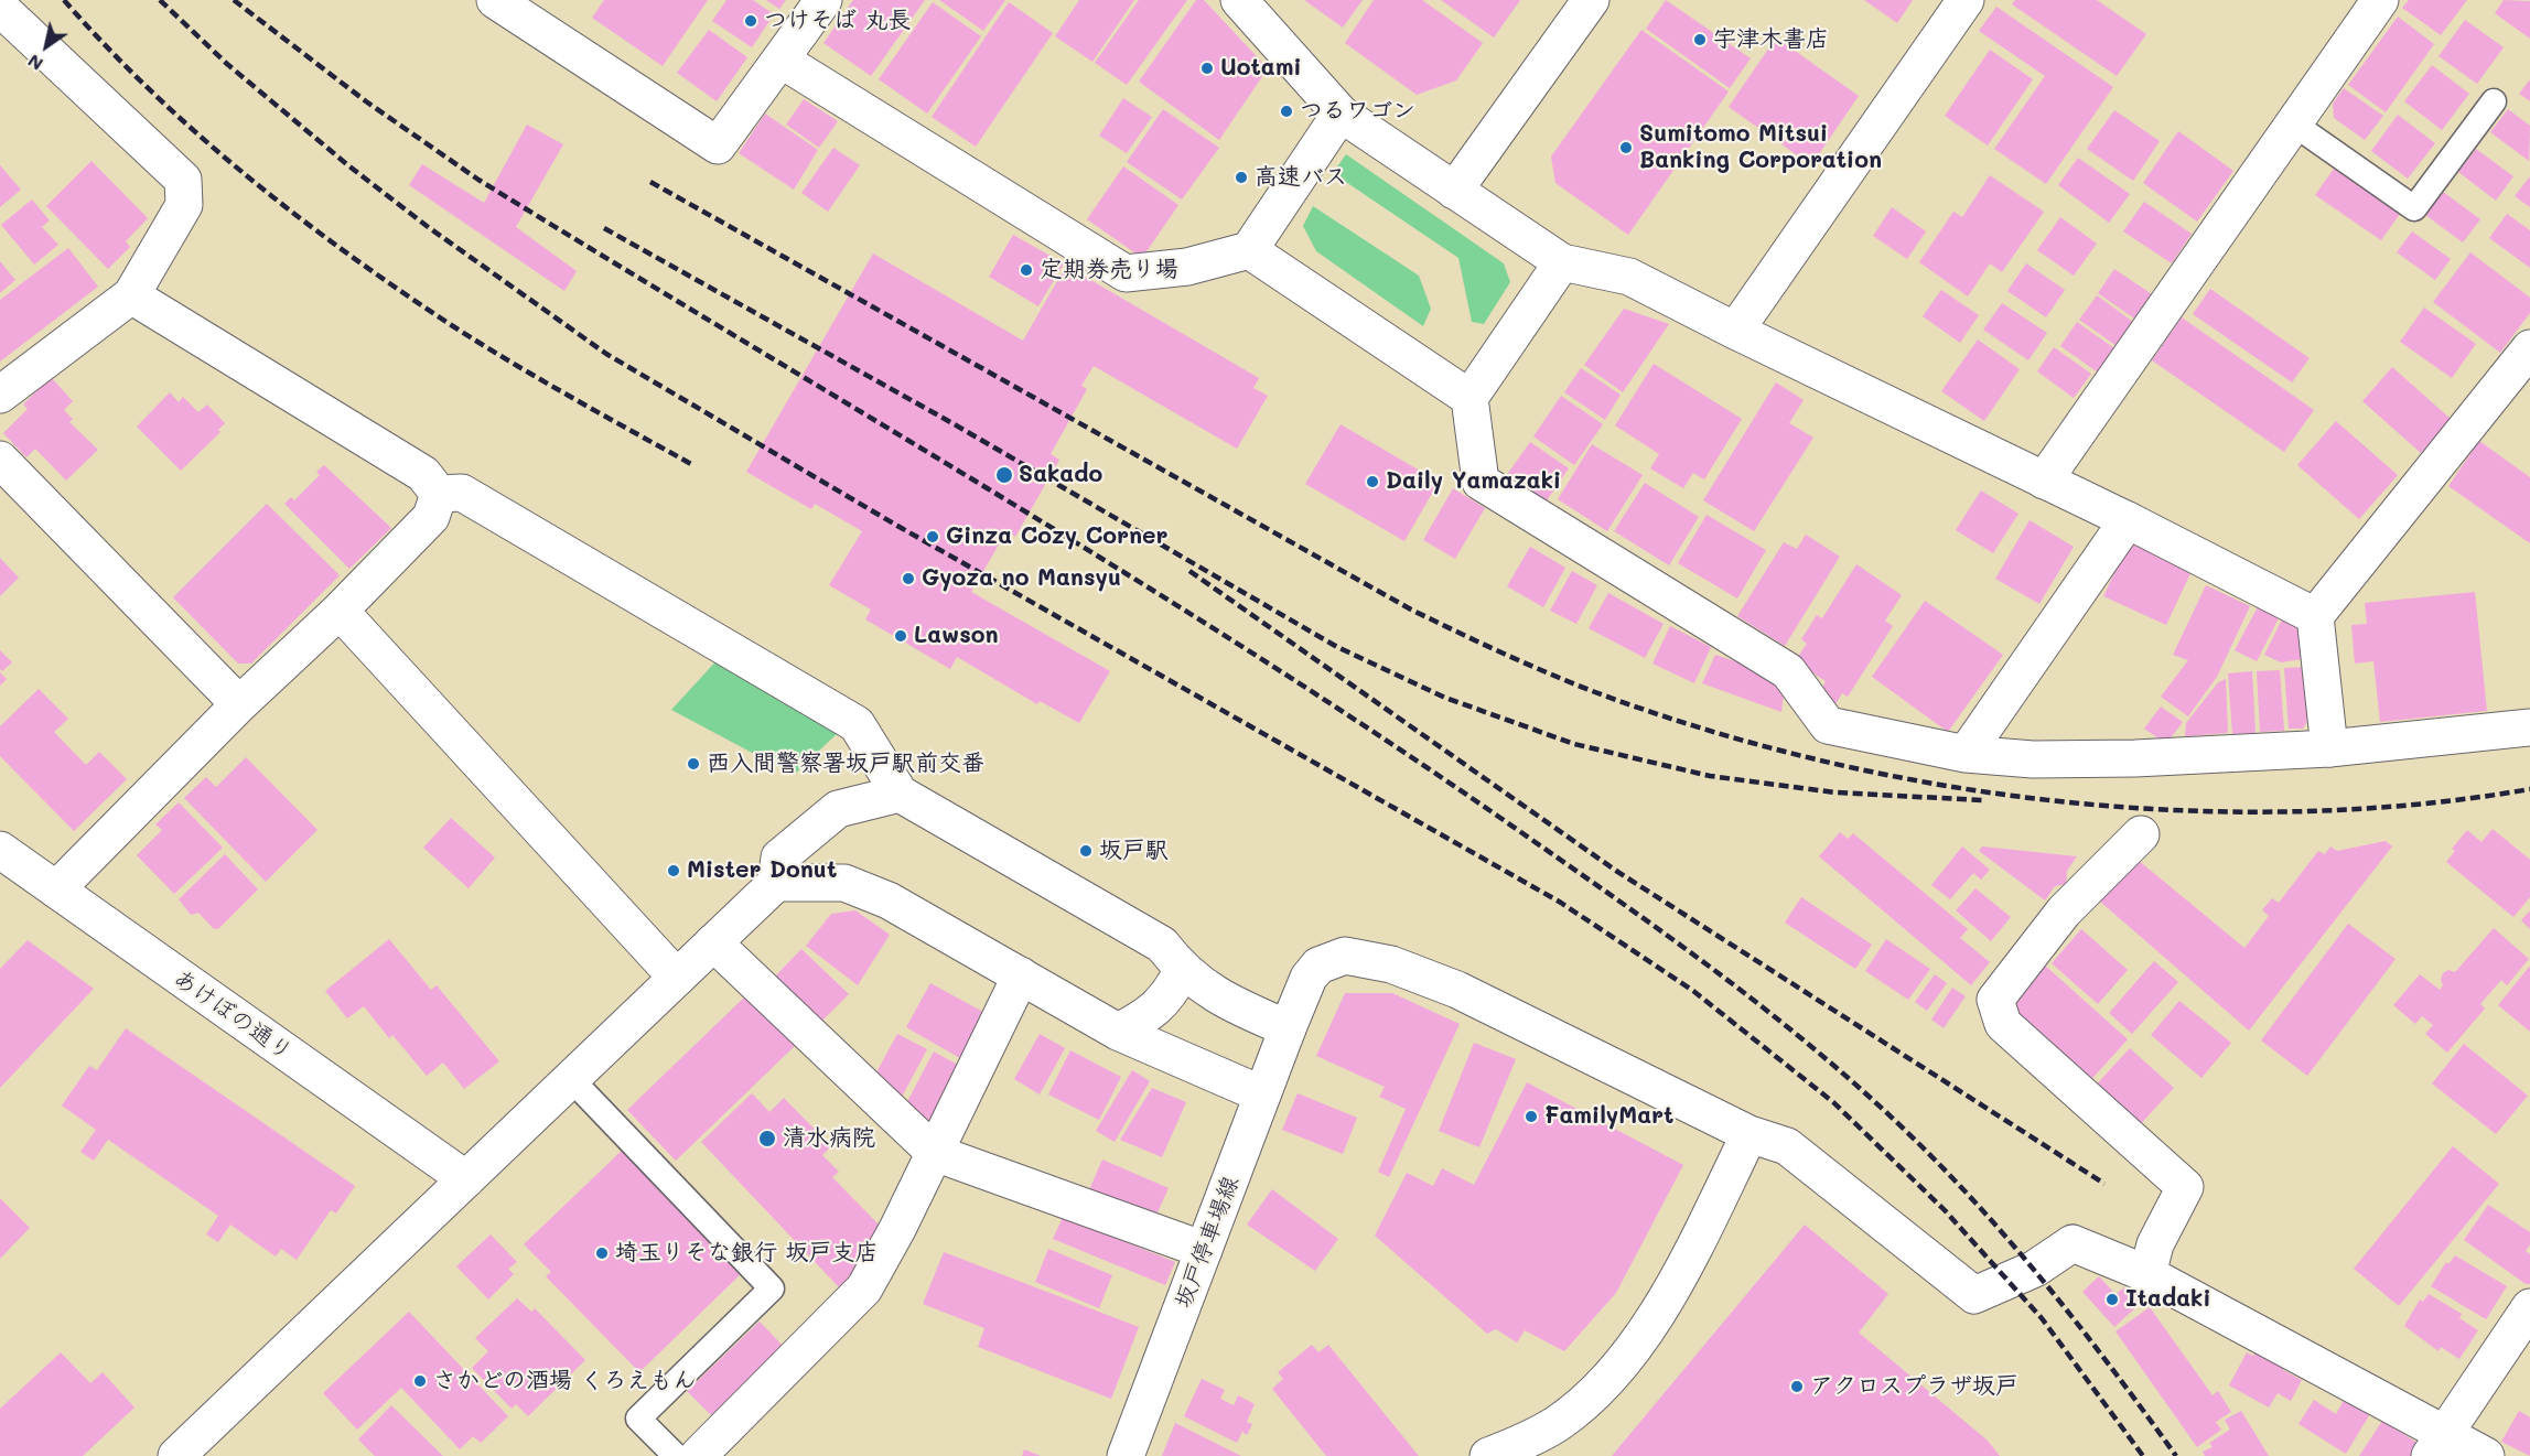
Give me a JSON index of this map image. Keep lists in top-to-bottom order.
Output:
{
  "streets": {
    "street": ["あけぼの通り", "坂戸停車場線"]
  },
  "places": [
    "つけそば 丸長",
    "宇津木書店",
    "Uotami",
    "つるワゴン",
    "Sumitomo Mitsui Banking Corporation",
    "高速バス",
    "定期券売り場",
    "Sakado",
    "Daily Yamazaki",
    "Ginza Cozy Corner",
    "Gyoza no Mansyu",
    "Lawson",
    "西入間警察署坂戸駅前交番",
    "坂戸駅",
    "Mister Donut",
    "FamilyMart",
    "清水病院",
    "埼玉りそな銀行 坂戸支店",
    "Itadaki",
    "さかどの酒場 くろえもん",
    "アクロスプラザ坂戸"
  ],
  "north": "bottom left"
}
